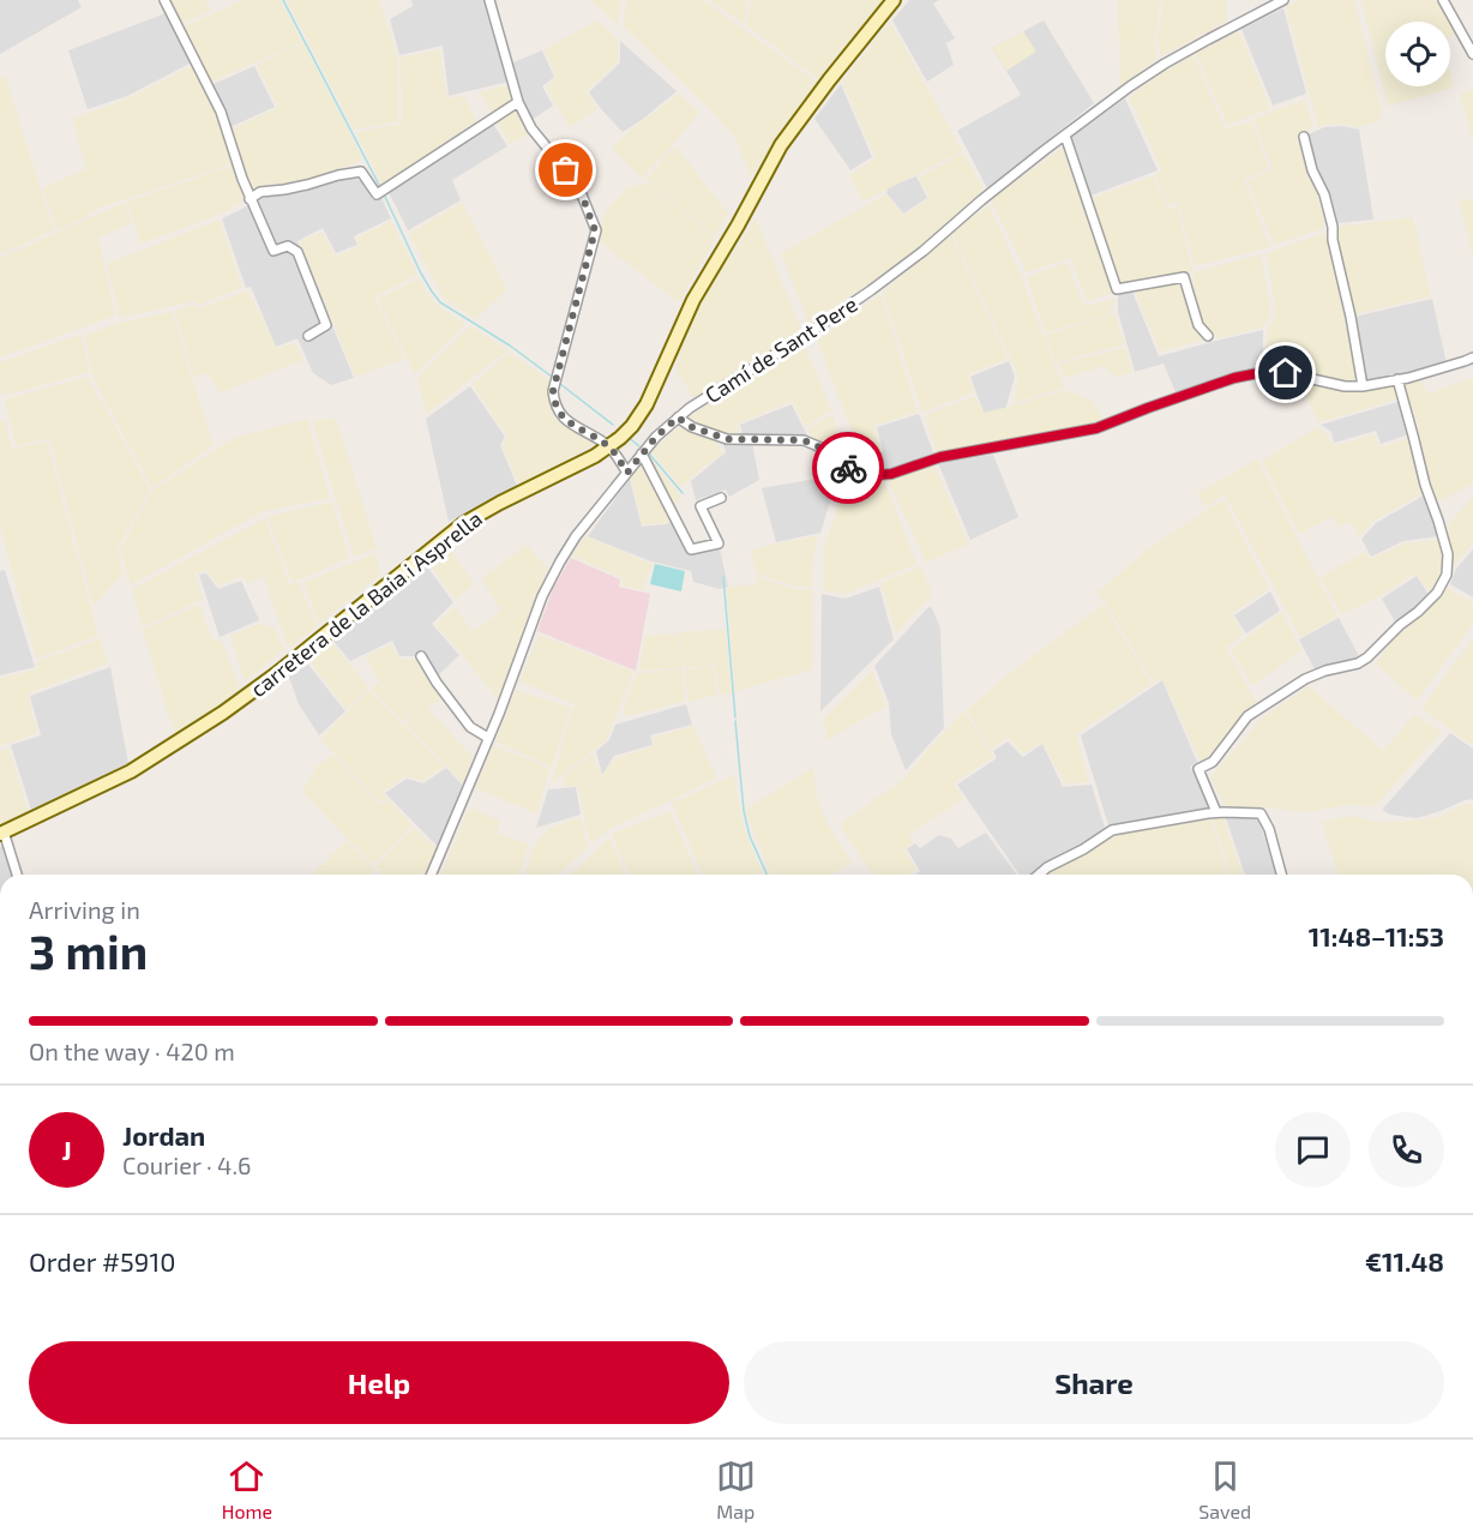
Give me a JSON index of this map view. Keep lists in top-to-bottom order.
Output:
{
  "streets": {
    "main road": ["carretera de la Baia i Asprella"],
    "street": ["Camí de Sant Pere"]
  },
  "page": {
    "heading": ["3 min", "Arriving in", "11:48–11:53"],
    "panel": [
      "Jordan",
      "Courier · 4.6",
      "Order #5910",
      "€11.48"
    ],
    "bar": "On the way · 420 m",
    "round": "J",
    "buttons": ["Help", "Share"],
    "tabs": ["Home", "Map", "Saved"]
  }
}
